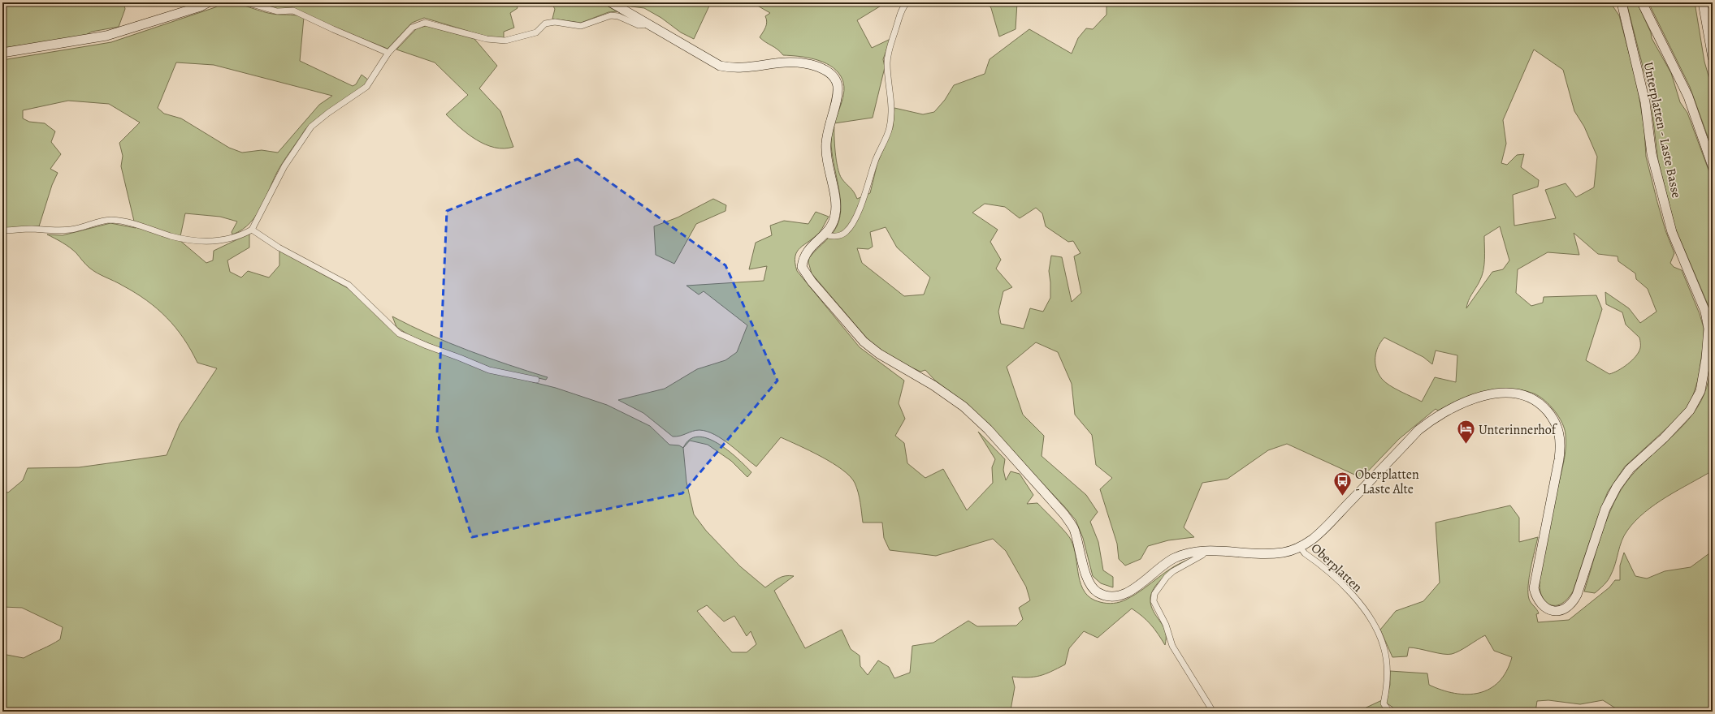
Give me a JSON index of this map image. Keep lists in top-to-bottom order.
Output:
{
  "streets": {
    "main road": ["Unterplatten - Laste Basse"],
    "street": ["Oberplatten"]
  },
  "crossings": [
    ["Unterplatten - Laste Basse", "Oberplatten"]
  ],
  "places": {
    "hotel": ["Unterinnerhof"],
    "bus stop": ["Oberplatten - Laste Alte"]
  }
}
